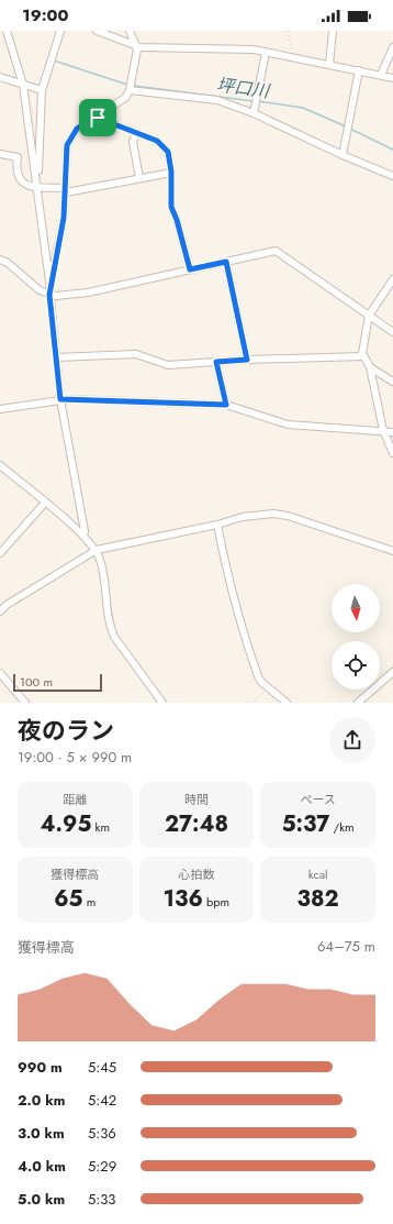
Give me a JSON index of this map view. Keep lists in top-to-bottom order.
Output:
{
  "water": ["坪口川"],
  "scale_bar": "100 m",
  "north": "bottom",
  "page": {
    "status": "19:00",
    "scale": "100 m",
    "heading": ["夜のラン", "19:00 · 5 × 990 m"],
    "stats": [
      ["距離", "4.95 km"],
      ["時間", "27:48"],
      ["ペース", "5:37 /km"],
      ["獲得標高", "65 m"],
      ["心拍数", "136 bpm"],
      ["kcal", "382"]
    ],
    "chart": ["獲得標高", "64–75 m"],
    "list": [
      {
        "name": "990 m",
        "note": "5:45"
      },
      {
        "name": "2.0 km",
        "note": "5:42"
      },
      {
        "name": "3.0 km",
        "note": "5:36"
      },
      {
        "name": "4.0 km",
        "note": "5:29"
      },
      {
        "name": "5.0 km",
        "note": "5:33"
      }
    ]
  }
}
